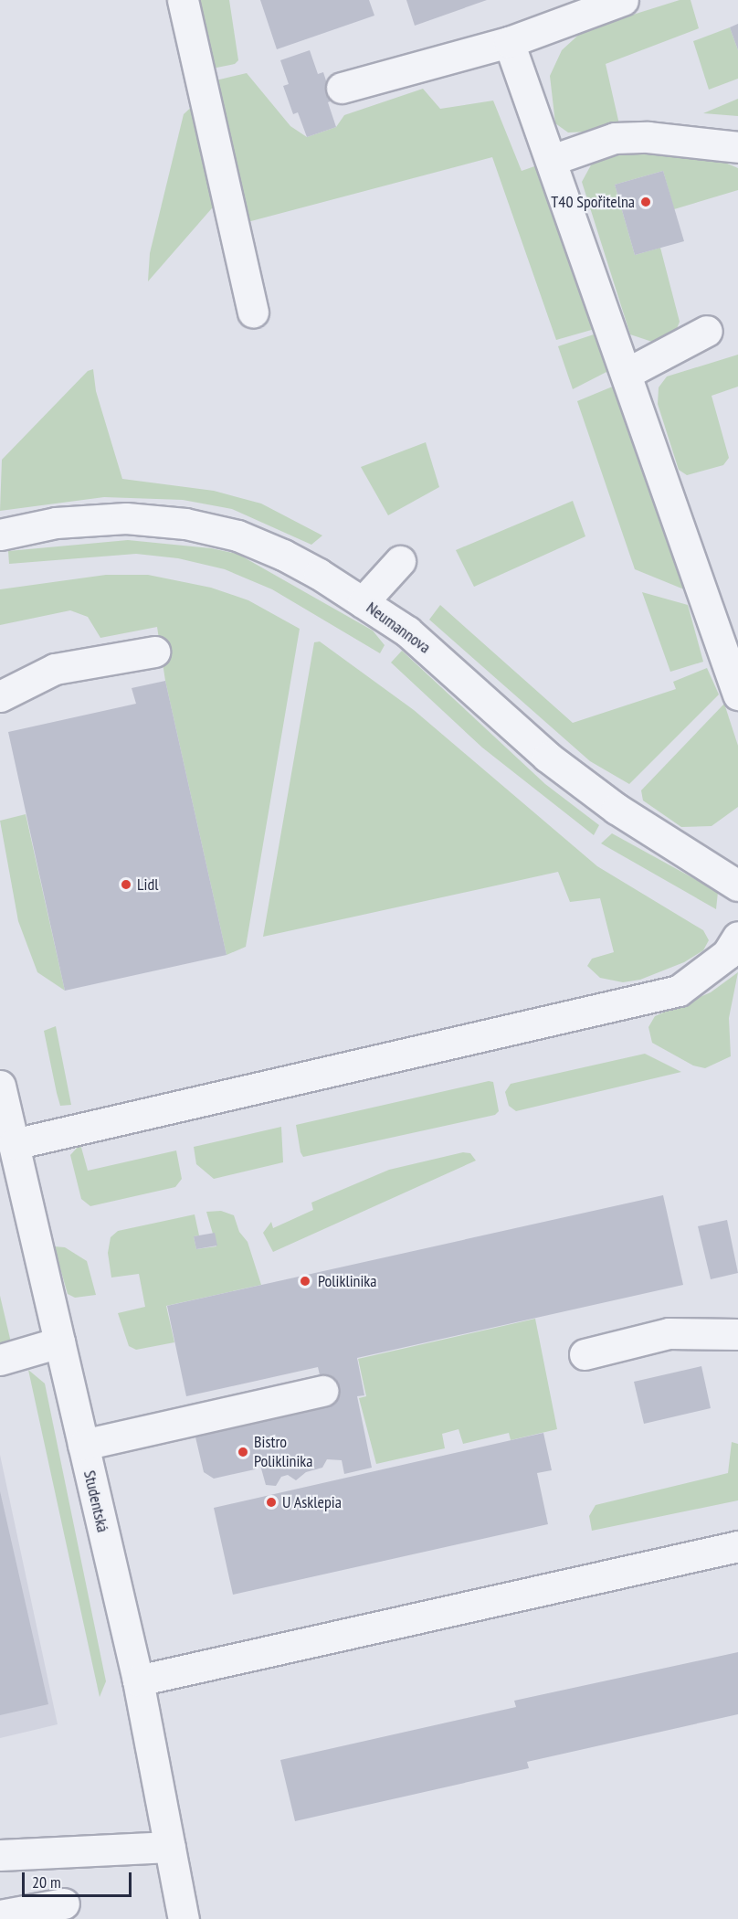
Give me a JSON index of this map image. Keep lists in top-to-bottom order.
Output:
{
  "streets": {
    "street": ["Neumannova", "Studentská"]
  },
  "places": [
    "T40 Spořitelna",
    "Lidl",
    "Poliklinika",
    "Bistro Poliklinika",
    "U Asklepia"
  ],
  "scale_bar": "20 m"
}
